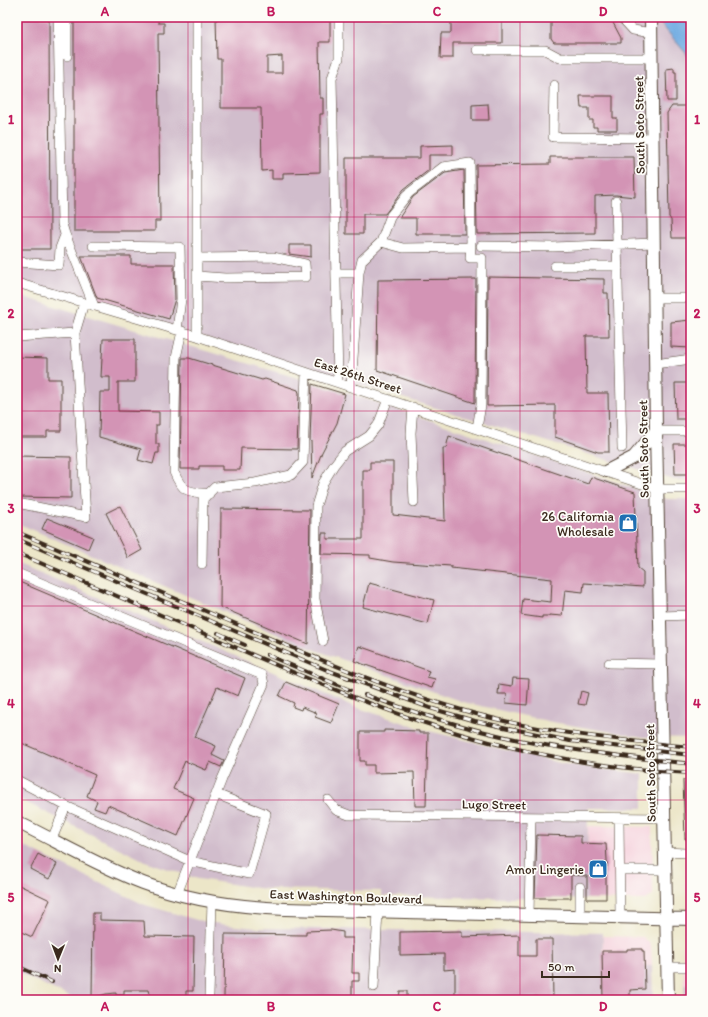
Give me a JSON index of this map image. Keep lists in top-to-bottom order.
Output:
{
  "streets": {
    "main road": ["South Soto Street", "East Washington Boulevard"],
    "street": ["East 26th Street", "Lugo Street"]
  },
  "crossings": [
    ["South Soto Street", "East 26th Street"],
    ["South Soto Street", "Lugo Street"],
    ["South Soto Street", "East Washington Boulevard"]
  ],
  "places": {
    "shop": ["26 California Wholesale", "Amor Lingerie"]
  },
  "scale_bar": "50 m",
  "north": "bottom",
  "grid": {
    "columns": [
      "A",
      "B",
      "C",
      "D"
    ],
    "rows": [
      "1",
      "2",
      "3",
      "4",
      "5"
    ]
  }
}
